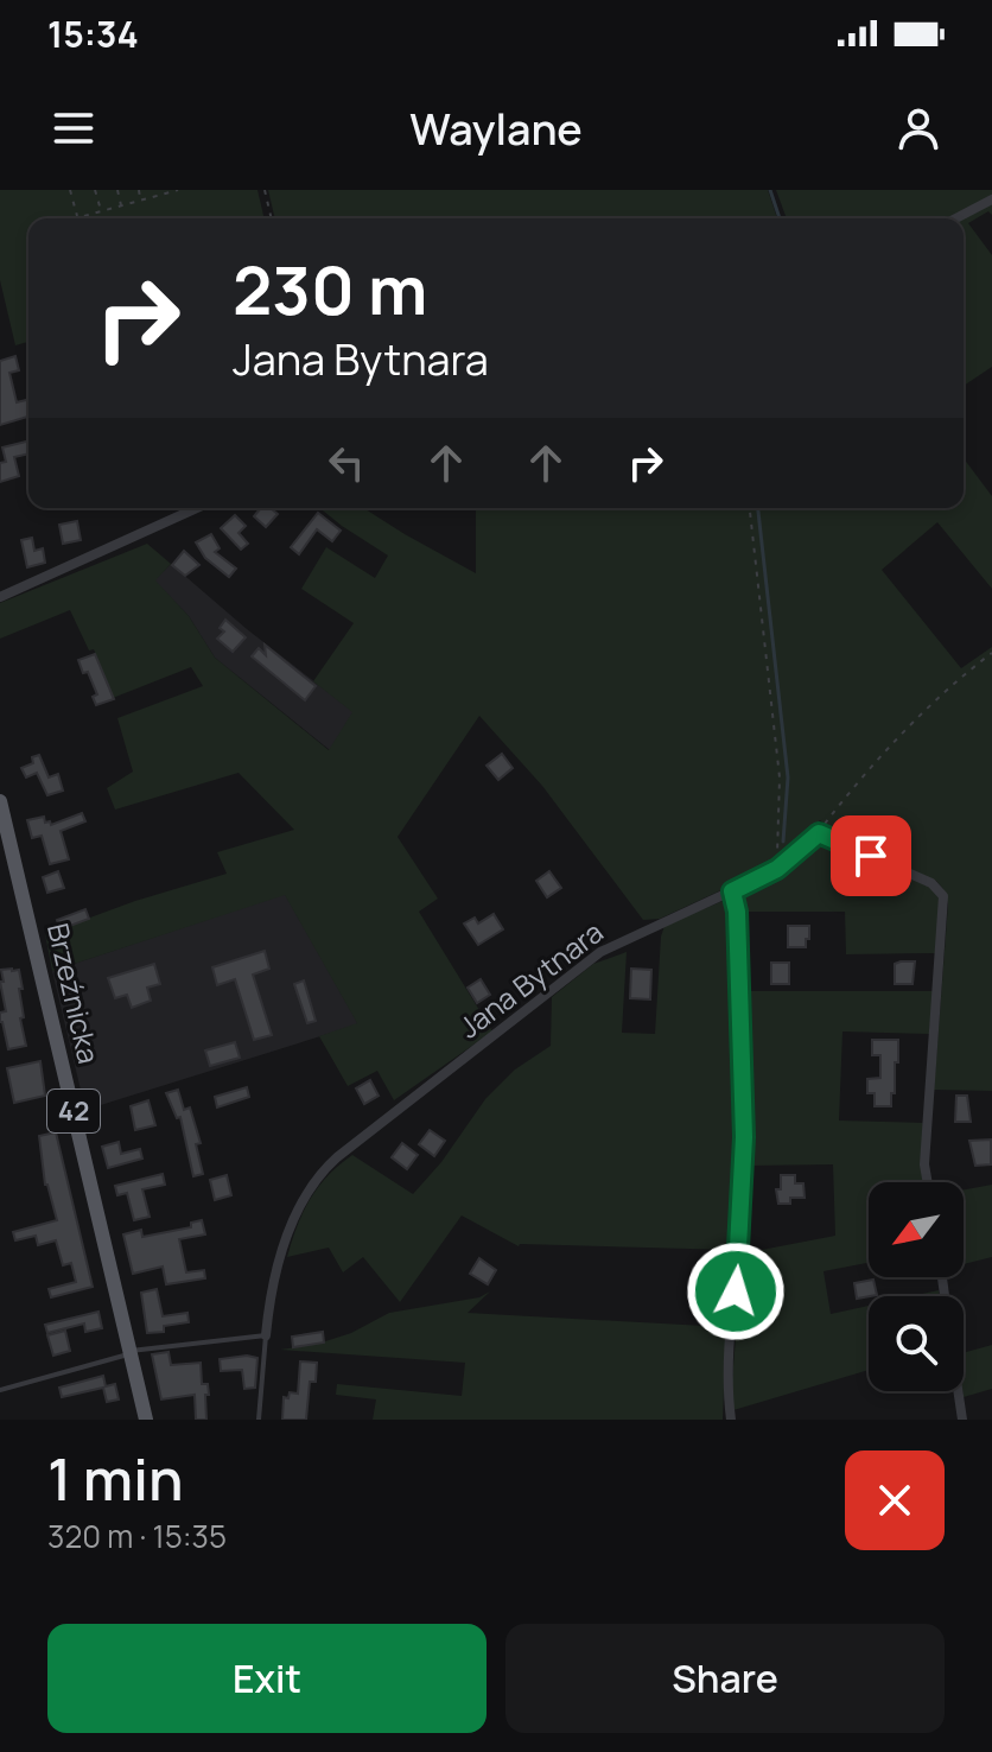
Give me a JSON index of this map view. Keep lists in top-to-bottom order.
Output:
{
  "streets": {
    "main road": ["Brzeźnicka", "42"],
    "street": ["Jana Bytnara"]
  },
  "north": "bottom left",
  "page": {
    "status": "15:34",
    "header": "Waylane",
    "turn": ["230 m", "Jana Bytnara"],
    "heading": ["1 min", "320 m · 15:35"],
    "buttons": ["Exit", "Share"]
  }
}
